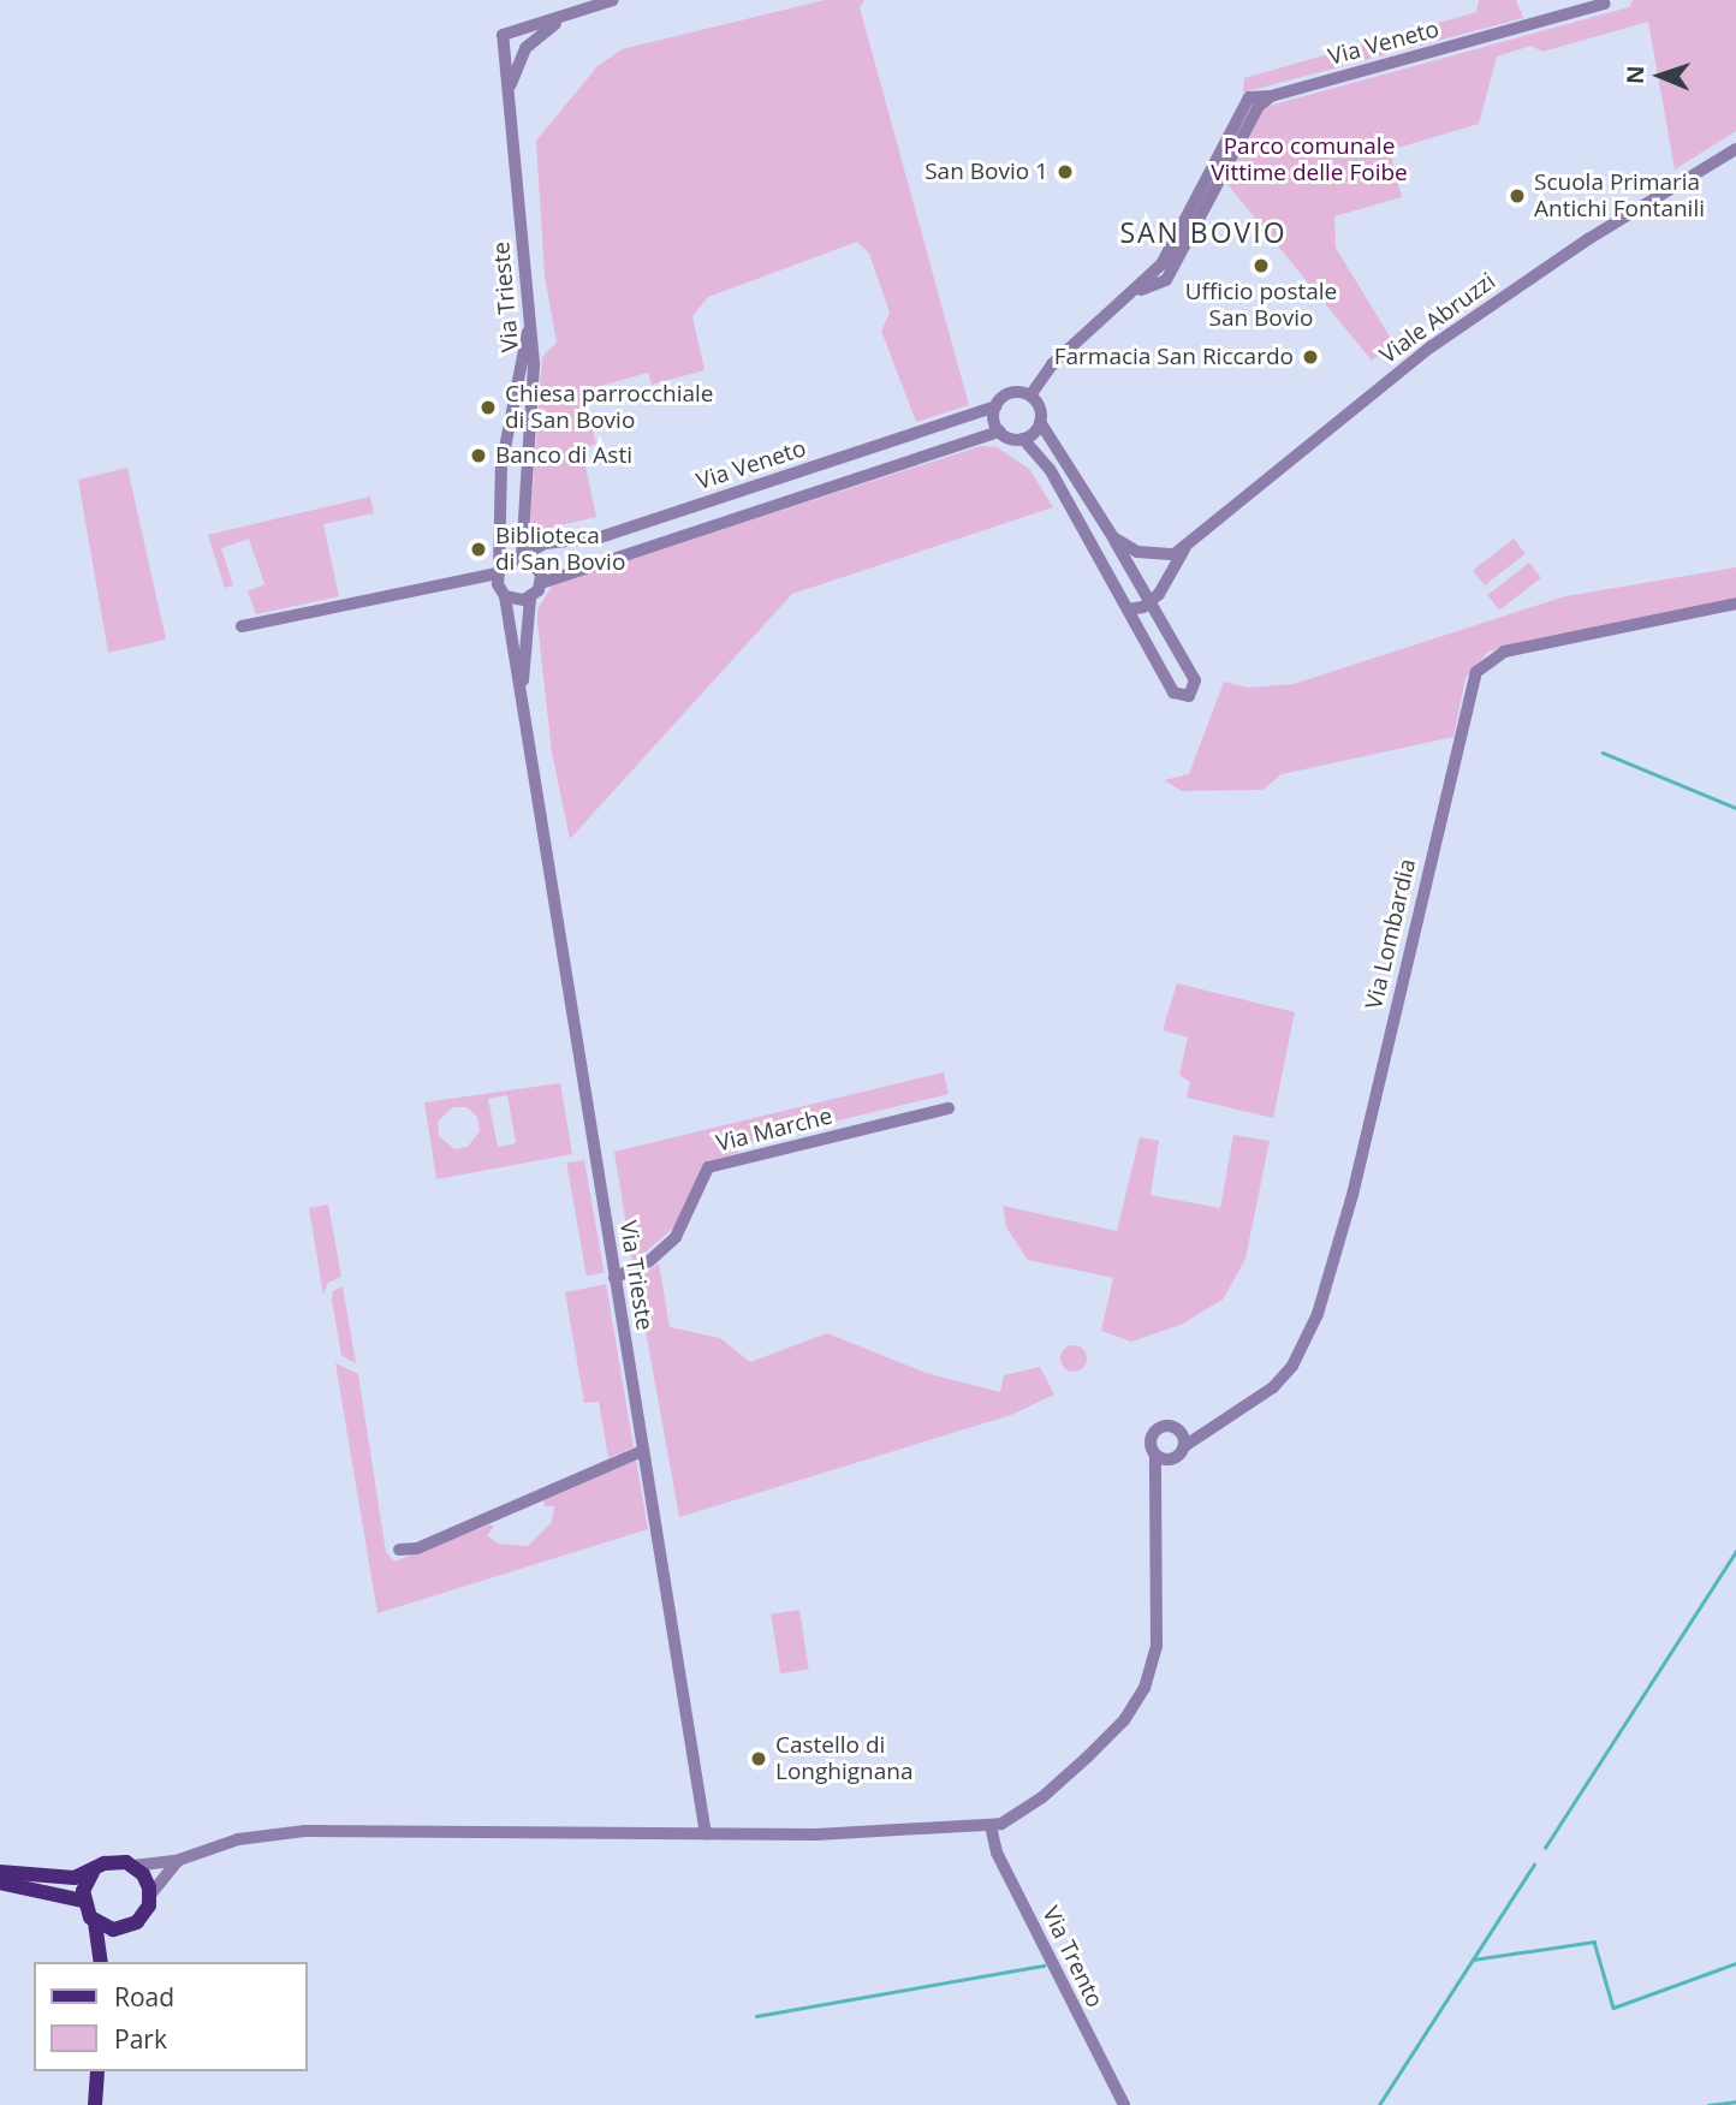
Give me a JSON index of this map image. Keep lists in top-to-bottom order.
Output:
{
  "streets": {
    "street": [
      "Via Veneto",
      "Via Trieste",
      "Viale Abruzzi",
      "Via Lombardia",
      "Via Marche",
      "Via Trento"
    ]
  },
  "crossings": [
    ["Via Veneto", "Via Trieste"],
    ["Via Trieste", "Via Marche"]
  ],
  "districts": ["SAN BOVIO"],
  "parks": ["Parco comunale Vittime delle Foibe"],
  "places": [
    "San Bovio 1",
    "Scuola Primaria Antichi Fontanili",
    "Ufficio postale San Bovio",
    "Farmacia San Riccardo",
    "Chiesa parrocchiale di San Bovio",
    "Banco di Asti",
    "Biblioteca di San Bovio",
    "Castello di Longhignana"
  ],
  "legend": ["Road", "Park"],
  "north": "left"
}
